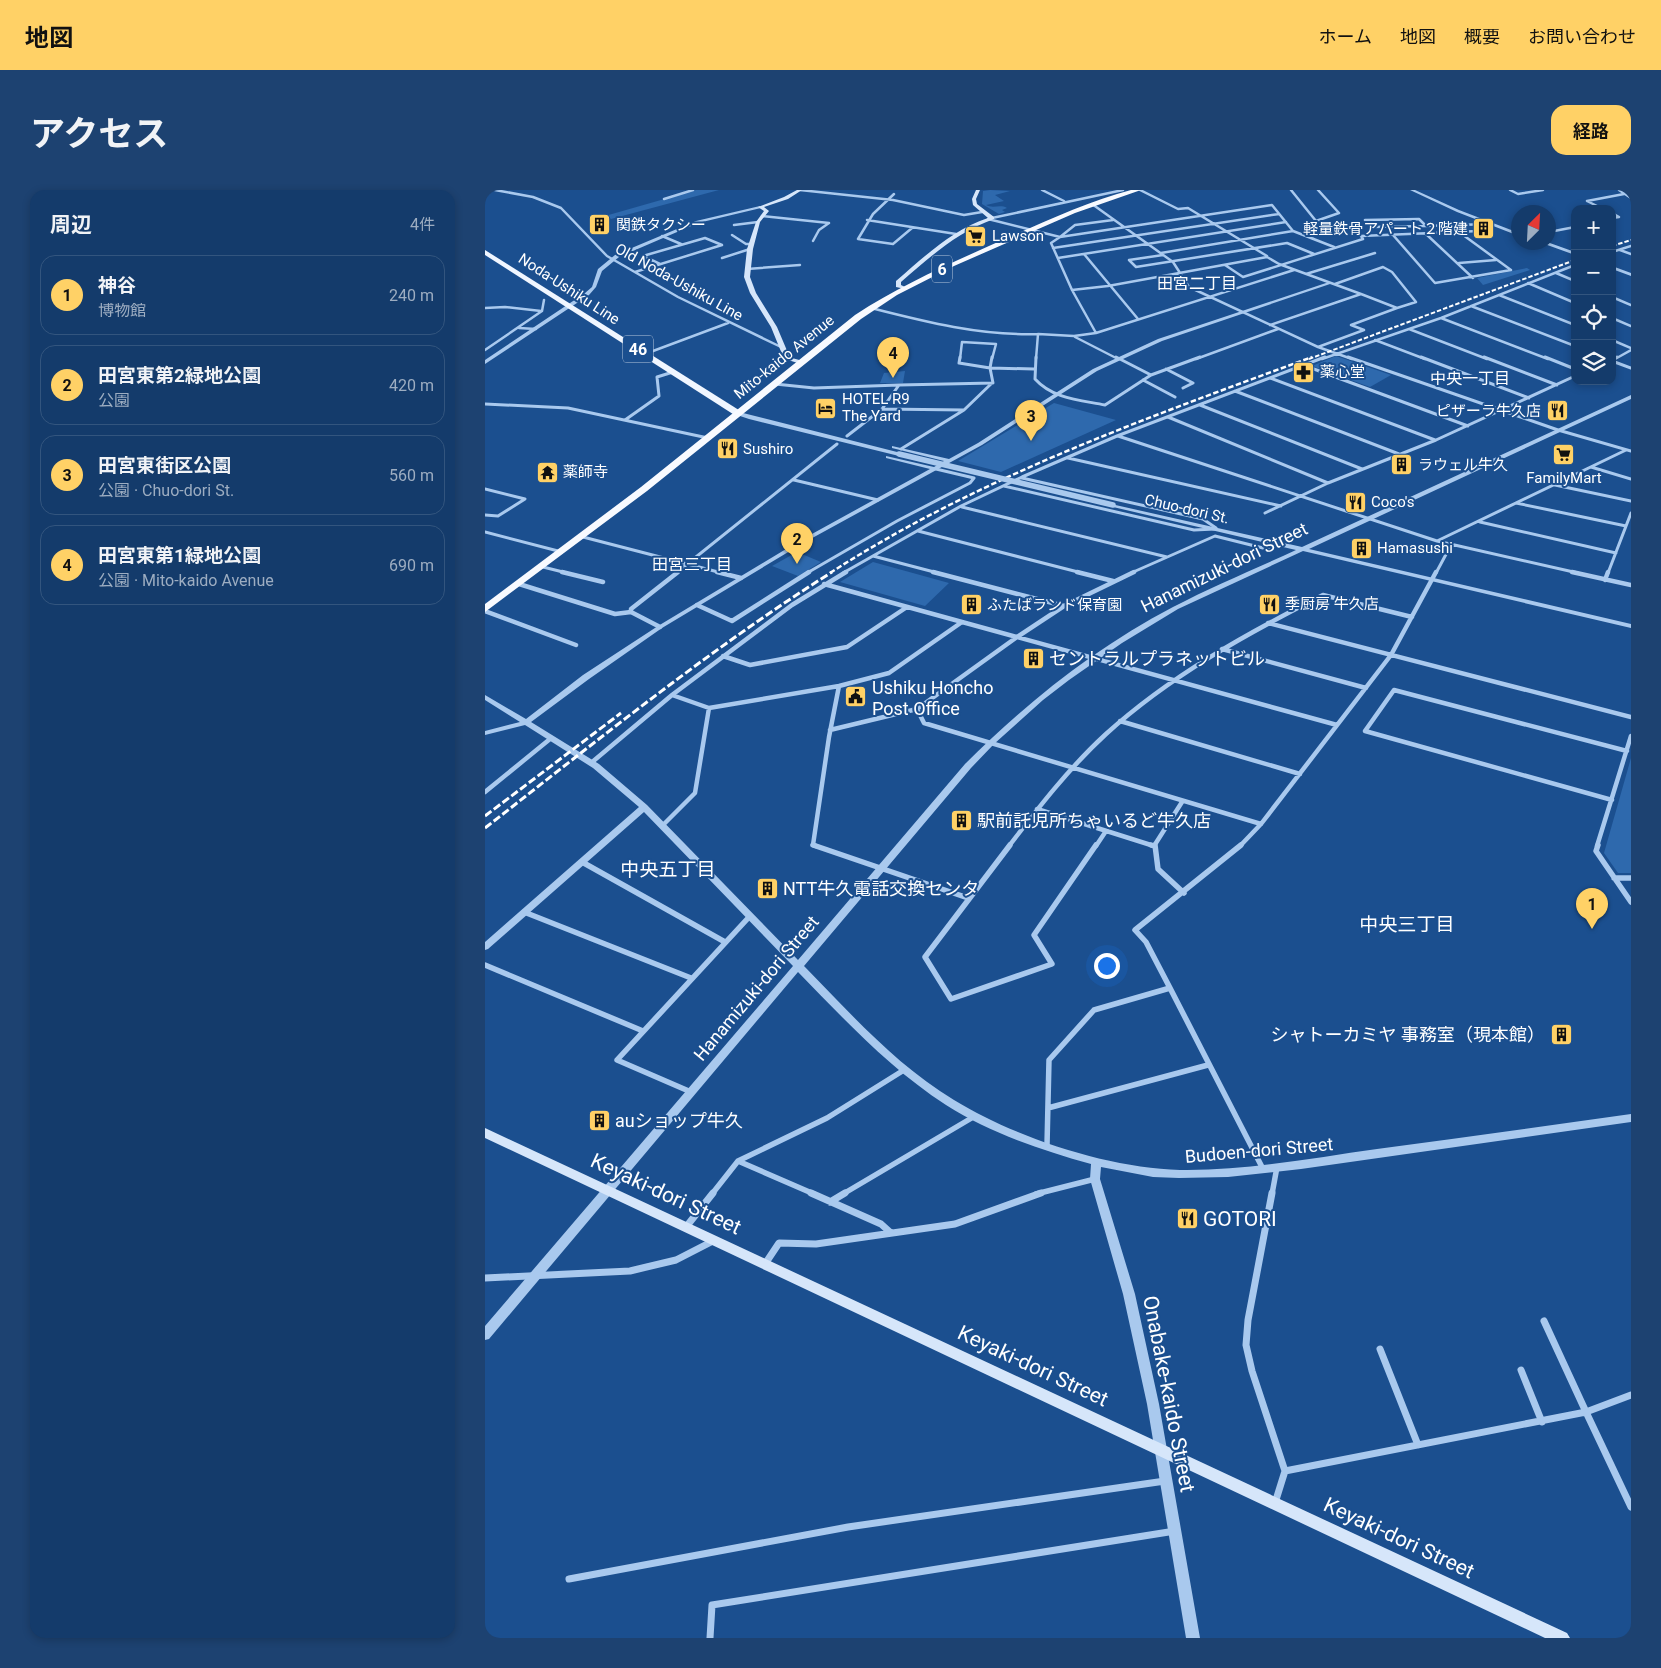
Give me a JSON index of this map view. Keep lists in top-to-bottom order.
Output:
{
  "streets": {
    "highway": ["6", "Mito-kaido Avenue"],
    "main road": ["Noda-Ushiku Line", "46", "Keyaki-dori Street"],
    "street": [
      "Old Noda-Ushiku Line",
      "Chuo-dori St.",
      "Hanamizuki-dori Street",
      "Budoen-dori Street",
      "Onabake-kaido Street"
    ]
  },
  "crossings": [
    ["Noda-Ushiku Line", "Mito-kaido Avenue"],
    ["Noda-Ushiku Line", "Chuo-dori St."],
    ["Mito-kaido Avenue", "Chuo-dori St."],
    ["Chuo-dori St.", "Hanamizuki-dori Street"],
    ["Hanamizuki-dori Street", "Budoen-dori Street"],
    ["Hanamizuki-dori Street", "Keyaki-dori Street"],
    ["Budoen-dori Street", "Onabake-kaido Street"],
    ["Keyaki-dori Street", "Onabake-kaido Street"]
  ],
  "districts": [
    "田宮二丁目",
    "中央一丁目",
    "田宮三丁目",
    "中央五丁目",
    "中央三丁目"
  ],
  "places": {
    "building": [
      "関鉄タクシー",
      "軽量鉄骨アパート２階建",
      "ラウェル牛久",
      "Hamasushi",
      "ふたばランド保育園",
      "セントラルプラネットビル",
      "駅前託児所ちゃいるど牛久店",
      "NTT牛久電話交換センタ",
      "シャトーカミヤ 事務室（現本館）",
      "auショップ牛久"
    ],
    "supermarket": ["Lawson", "FamilyMart"],
    "pharmacy": ["薬心堂"],
    "hotel": ["HOTEL R9 The Yard"],
    "restaurant": [
      "ピザーラ牛久店",
      "Sushiro",
      "Coco's",
      "季厨房 牛久店",
      "GOTORI"
    ],
    "temple": ["薬師寺"],
    "public building": ["Ushiku Honcho Post Office"]
  },
  "north": "top right",
  "page": {
    "header": "地図",
    "nav": [
      "ホーム",
      "地図",
      "概要",
      "お問い合わせ"
    ],
    "title": "アクセス",
    "buttons": "経路",
    "heading": ["周辺", "4件"],
    "map_buttons": ["+", "−"],
    "list": [
      {
        "mark": "1",
        "name": "神谷",
        "note": "博物館",
        "value": "240 m"
      },
      {
        "mark": "2",
        "name": "田宮東第2緑地公園",
        "note": "公園",
        "value": "420 m"
      },
      {
        "mark": "3",
        "name": "田宮東街区公園",
        "note": "公園 · Chuo-dori St.",
        "value": "560 m"
      },
      {
        "mark": "4",
        "name": "田宮東第1緑地公園",
        "note": "公園 · Mito-kaido Avenue",
        "value": "690 m"
      }
    ],
    "pins": [
      "4",
      "3",
      "2",
      "1"
    ]
  }
}
